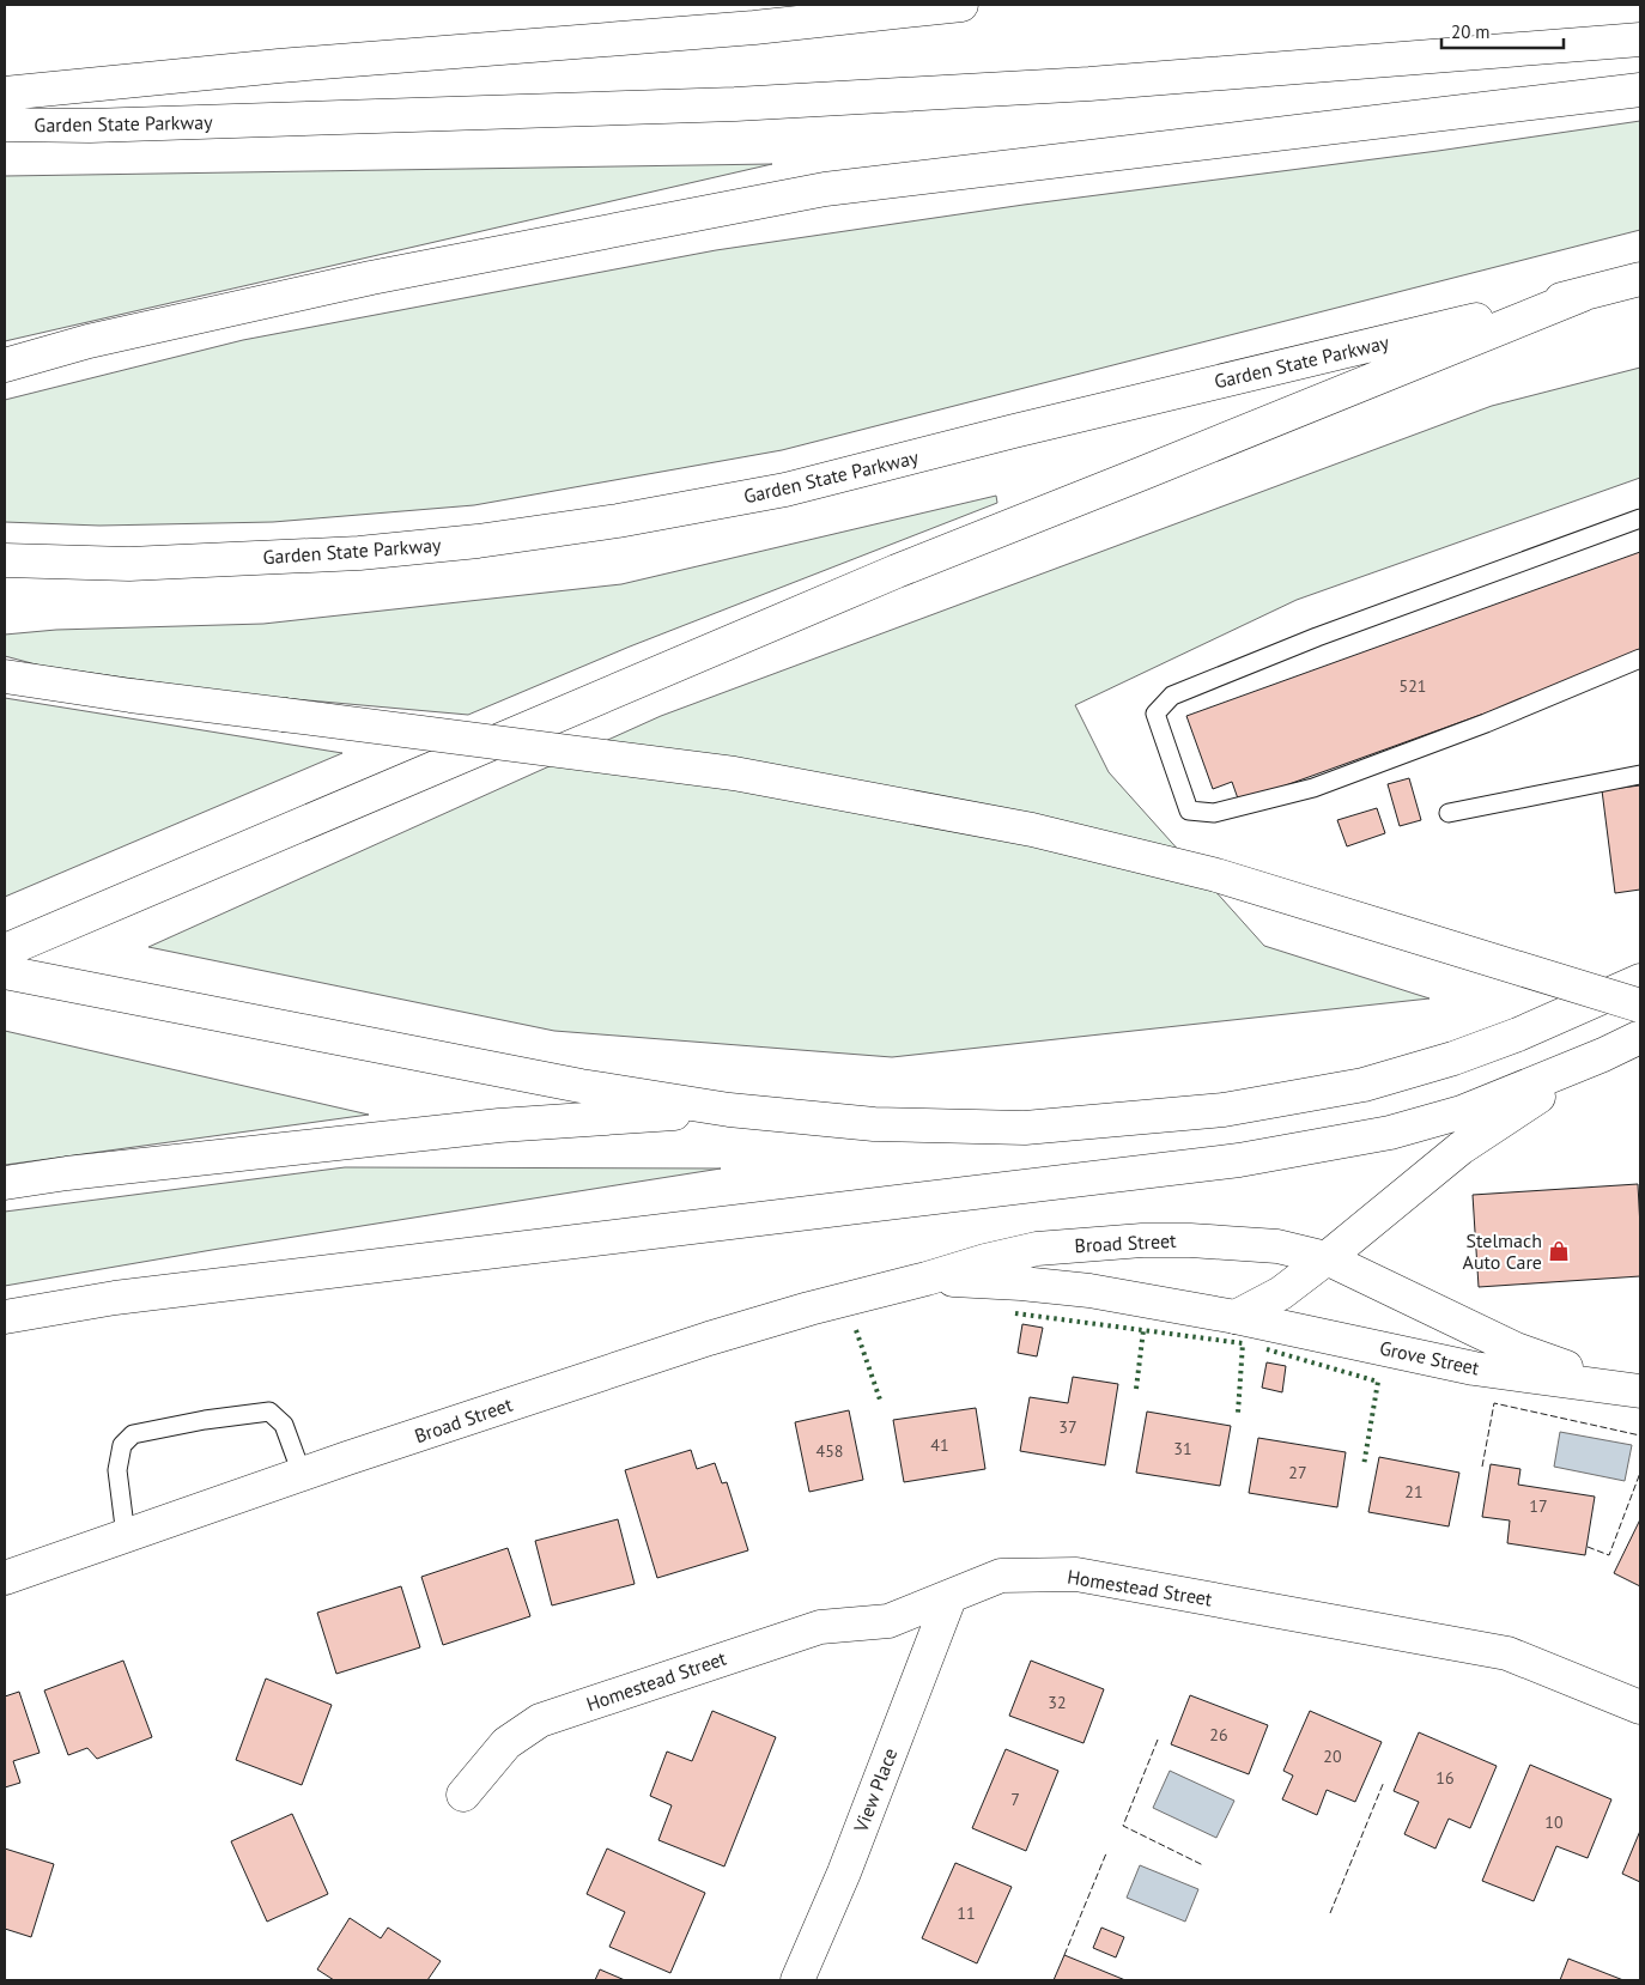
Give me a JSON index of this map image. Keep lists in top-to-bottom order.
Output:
{
  "streets": {
    "main road": [
      "Garden State Parkway",
      "Broad Street",
      "Grove Street",
      "Homestead Street",
      "View Place"
    ]
  },
  "crossings": [
    ["Broad Street", "Grove Street"],
    ["Homestead Street", "View Place"]
  ],
  "places": {
    "shop": ["Stelmach Auto Care"]
  },
  "house_numbers": [
    "521",
    "37",
    "41",
    "31",
    "458",
    "27",
    "21",
    "17",
    "32",
    "26",
    "20",
    "16",
    "7",
    "10",
    "11"
  ],
  "scale_bar": "20 m"
}
